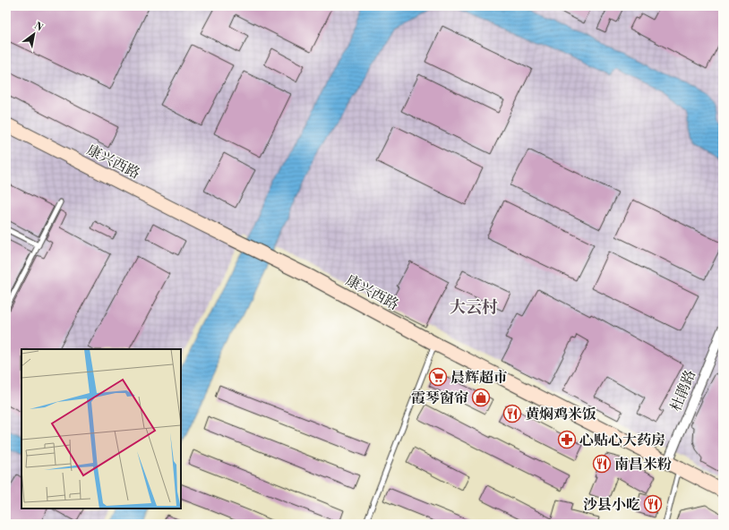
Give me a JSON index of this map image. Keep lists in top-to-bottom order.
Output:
{
  "streets": {
    "street": ["康兴西路", "杜鹃路"]
  },
  "crossings": [
    ["康兴西路", "杜鹃路"]
  ],
  "districts": ["大云村"],
  "places": {
    "supermarket": ["晨辉超市"],
    "shop": ["霞琴窗帘"],
    "restaurant": ["黄焖鸡米饭", "南昌米粉", "沙县小吃"],
    "pharmacy": ["心贴心大药房"]
  },
  "north": "top right"
}
